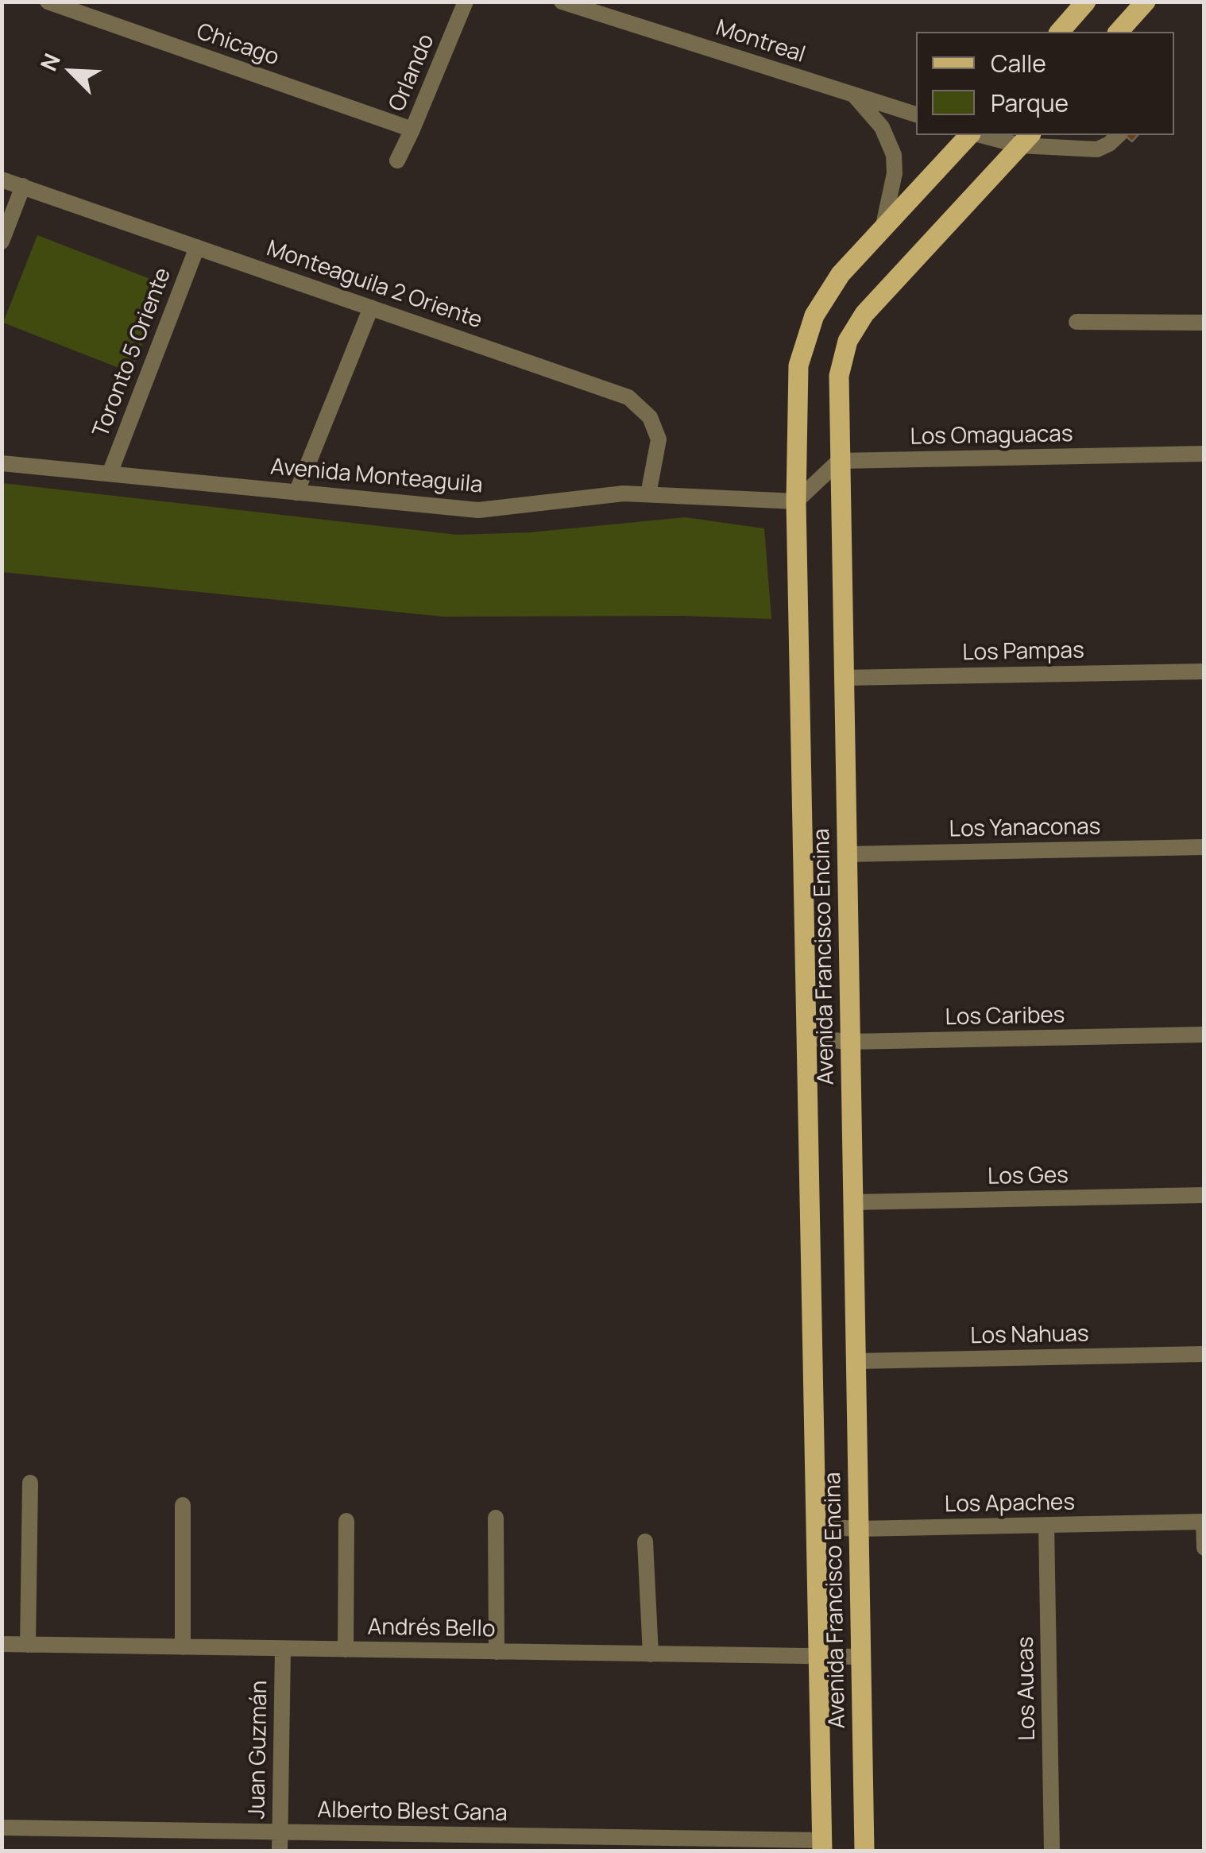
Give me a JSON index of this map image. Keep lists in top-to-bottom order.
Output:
{
  "streets": {
    "main road": ["Avenida Francisco Encina"],
    "street": [
      "Montreal",
      "Chicago",
      "Orlando",
      "Monteaguila 2 Oriente",
      "Toronto 5 Oriente",
      "Los Omaguacas",
      "Avenida Monteaguila",
      "Los Pampas",
      "Los Yanaconas",
      "Los Caribes",
      "Los Ges",
      "Los Nahuas",
      "Los Apaches",
      "Andrés Bello",
      "Los Aucas",
      "Juan Guzmán",
      "Alberto Blest Gana"
    ]
  },
  "crossings": [
    ["Chicago", "Orlando"],
    ["Monteaguila 2 Oriente", "Toronto 5 Oriente"],
    ["Monteaguila 2 Oriente", "Avenida Monteaguila"],
    ["Toronto 5 Oriente", "Avenida Monteaguila"],
    ["Los Omaguacas", "Avenida Francisco Encina"],
    ["Avenida Monteaguila", "Avenida Francisco Encina"],
    ["Los Pampas", "Avenida Francisco Encina"],
    ["Los Yanaconas", "Avenida Francisco Encina"],
    ["Avenida Francisco Encina", "Los Caribes"],
    ["Avenida Francisco Encina", "Los Ges"],
    ["Avenida Francisco Encina", "Los Nahuas"],
    ["Avenida Francisco Encina", "Los Apaches"],
    ["Avenida Francisco Encina", "Andrés Bello"],
    ["Avenida Francisco Encina", "Alberto Blest Gana"],
    ["Los Apaches", "Los Aucas"],
    ["Andrés Bello", "Juan Guzmán"],
    ["Juan Guzmán", "Alberto Blest Gana"]
  ],
  "legend": ["Calle", "Parque"],
  "north": "top left"
}
